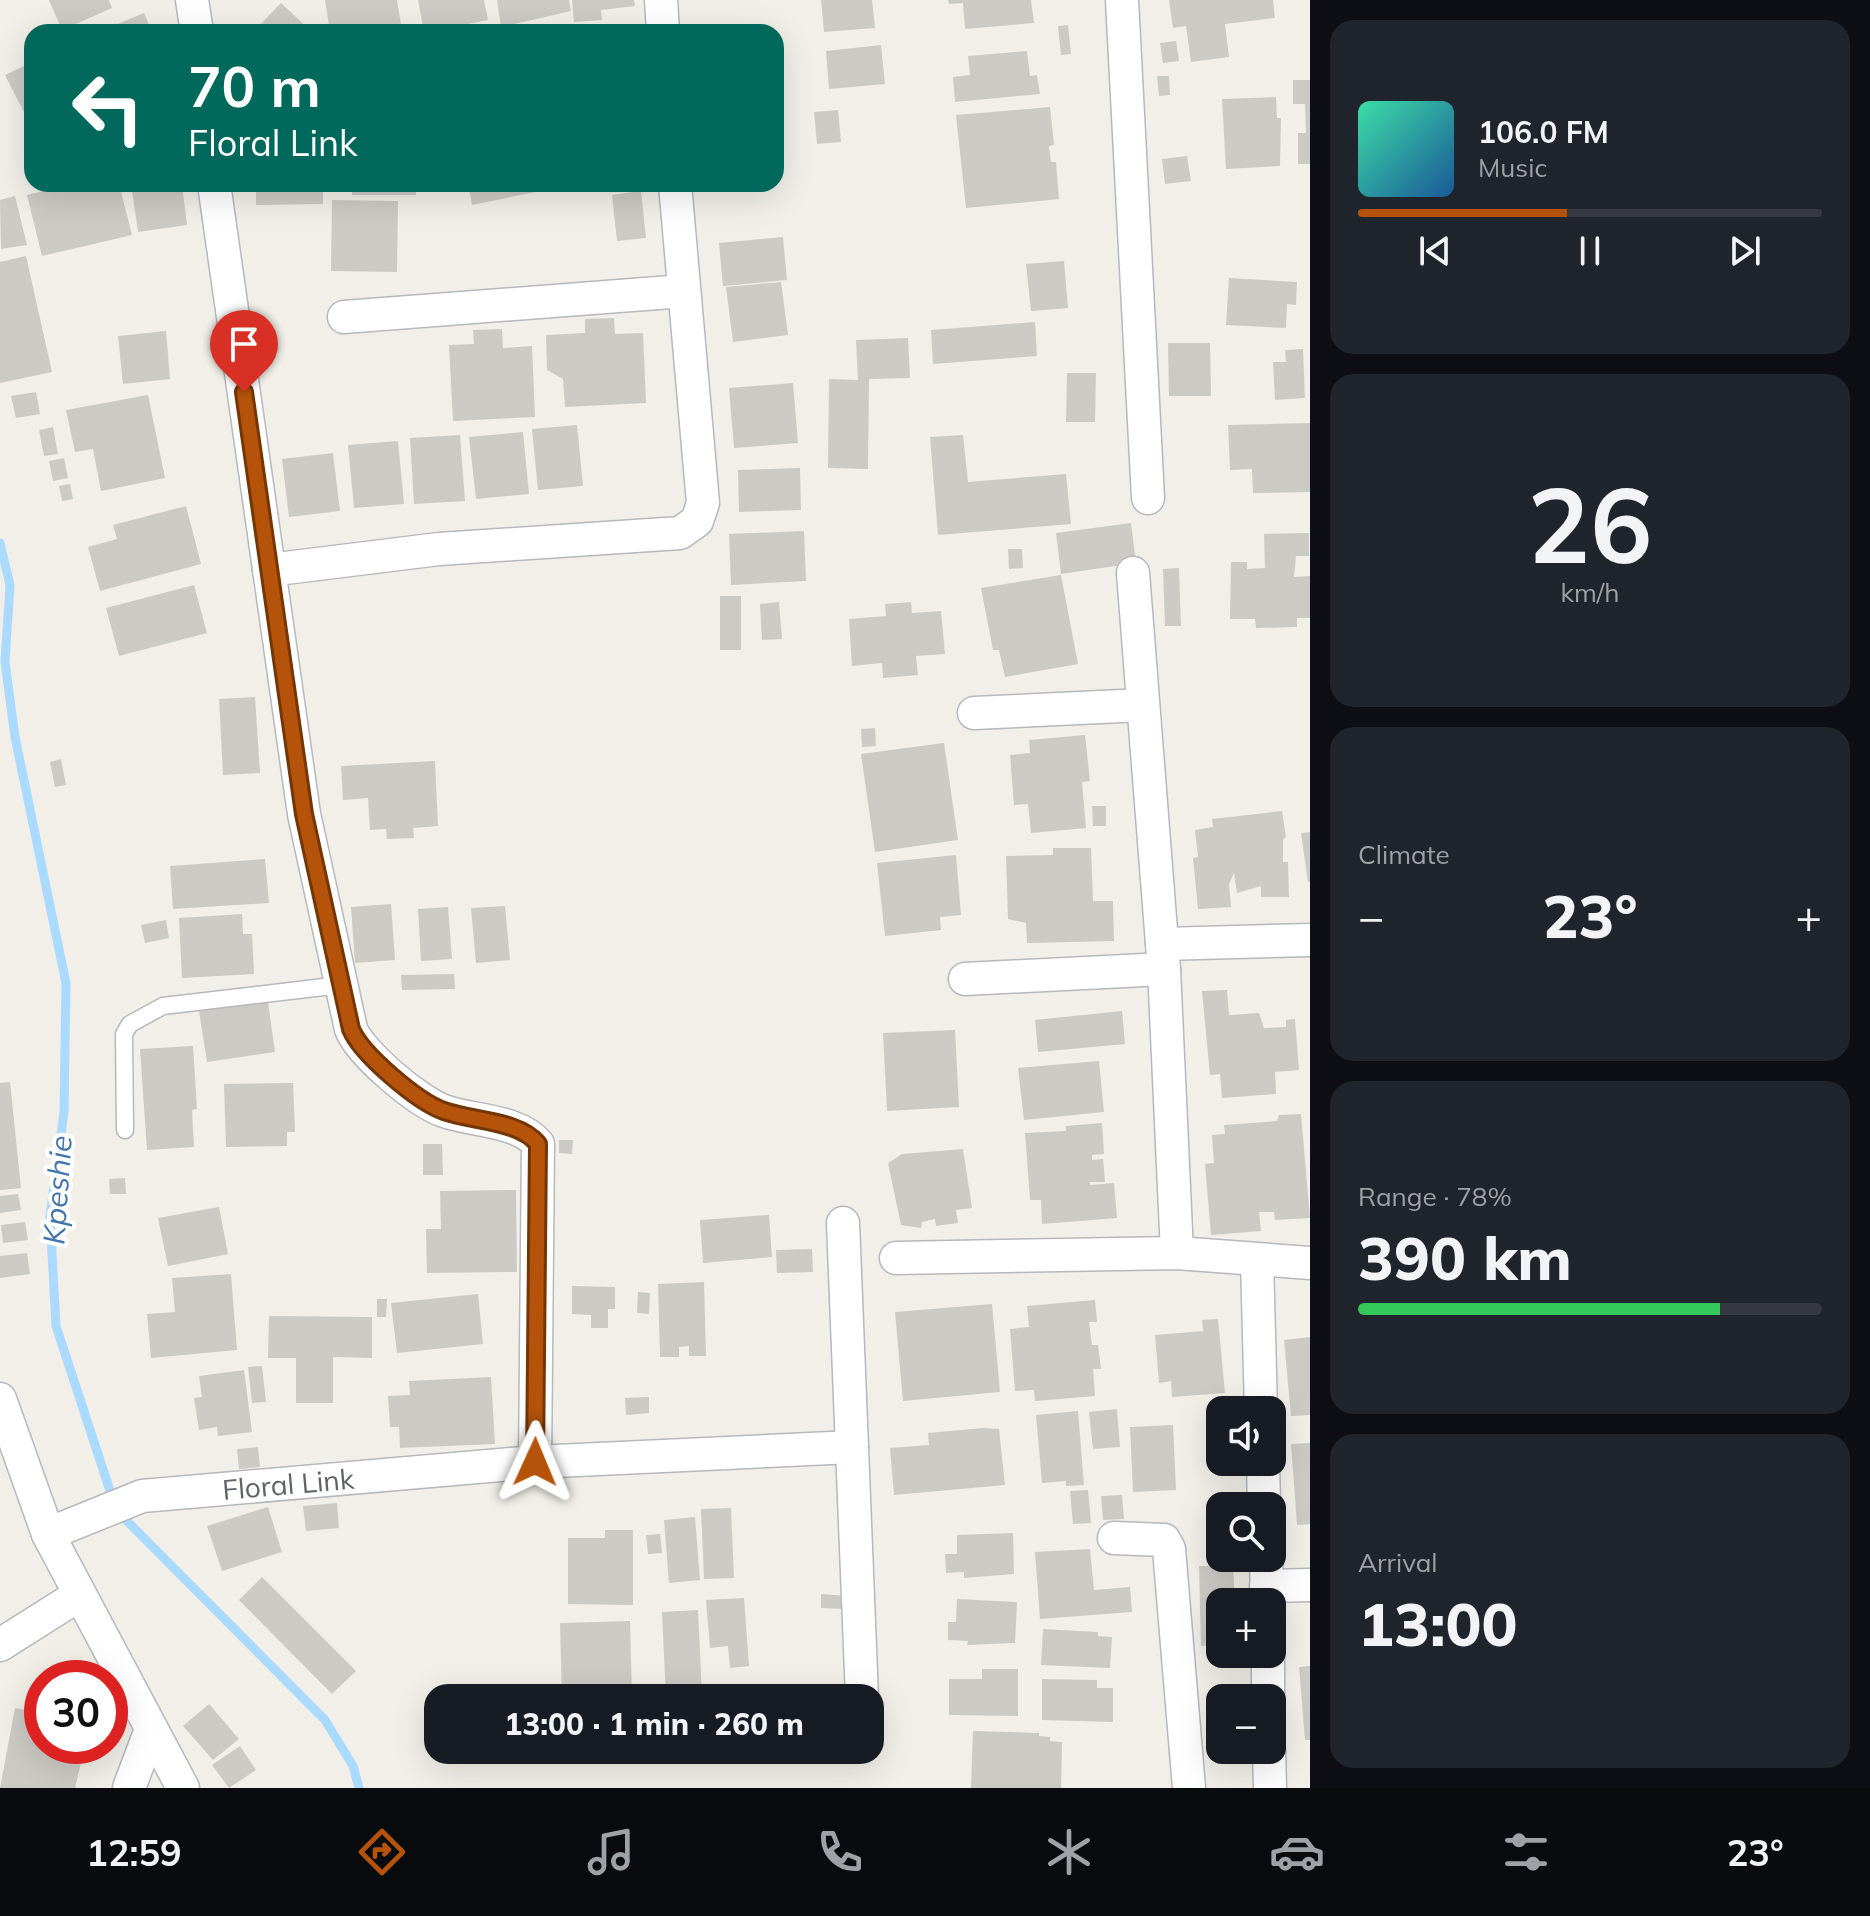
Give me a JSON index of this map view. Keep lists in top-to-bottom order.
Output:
{
  "streets": {
    "street": ["Floral Link"]
  },
  "water": ["Kpeshie"],
  "page": {
    "turn": ["70 m", "Floral Link"],
    "song": ["106.0 FM", "Music"],
    "tile": [
      ["26", "km/h"],
      "Climate",
      ["Range · 78%", "390 km"],
      ["Arrival", "13:00"]
    ],
    "heat": ["−", "23°", "+"],
    "map_buttons": ["+", "−"],
    "limit": "30",
    "trip": "13:00 · 1 min · 260 m",
    "tabs": ["12:59", "23°"]
  }
}
